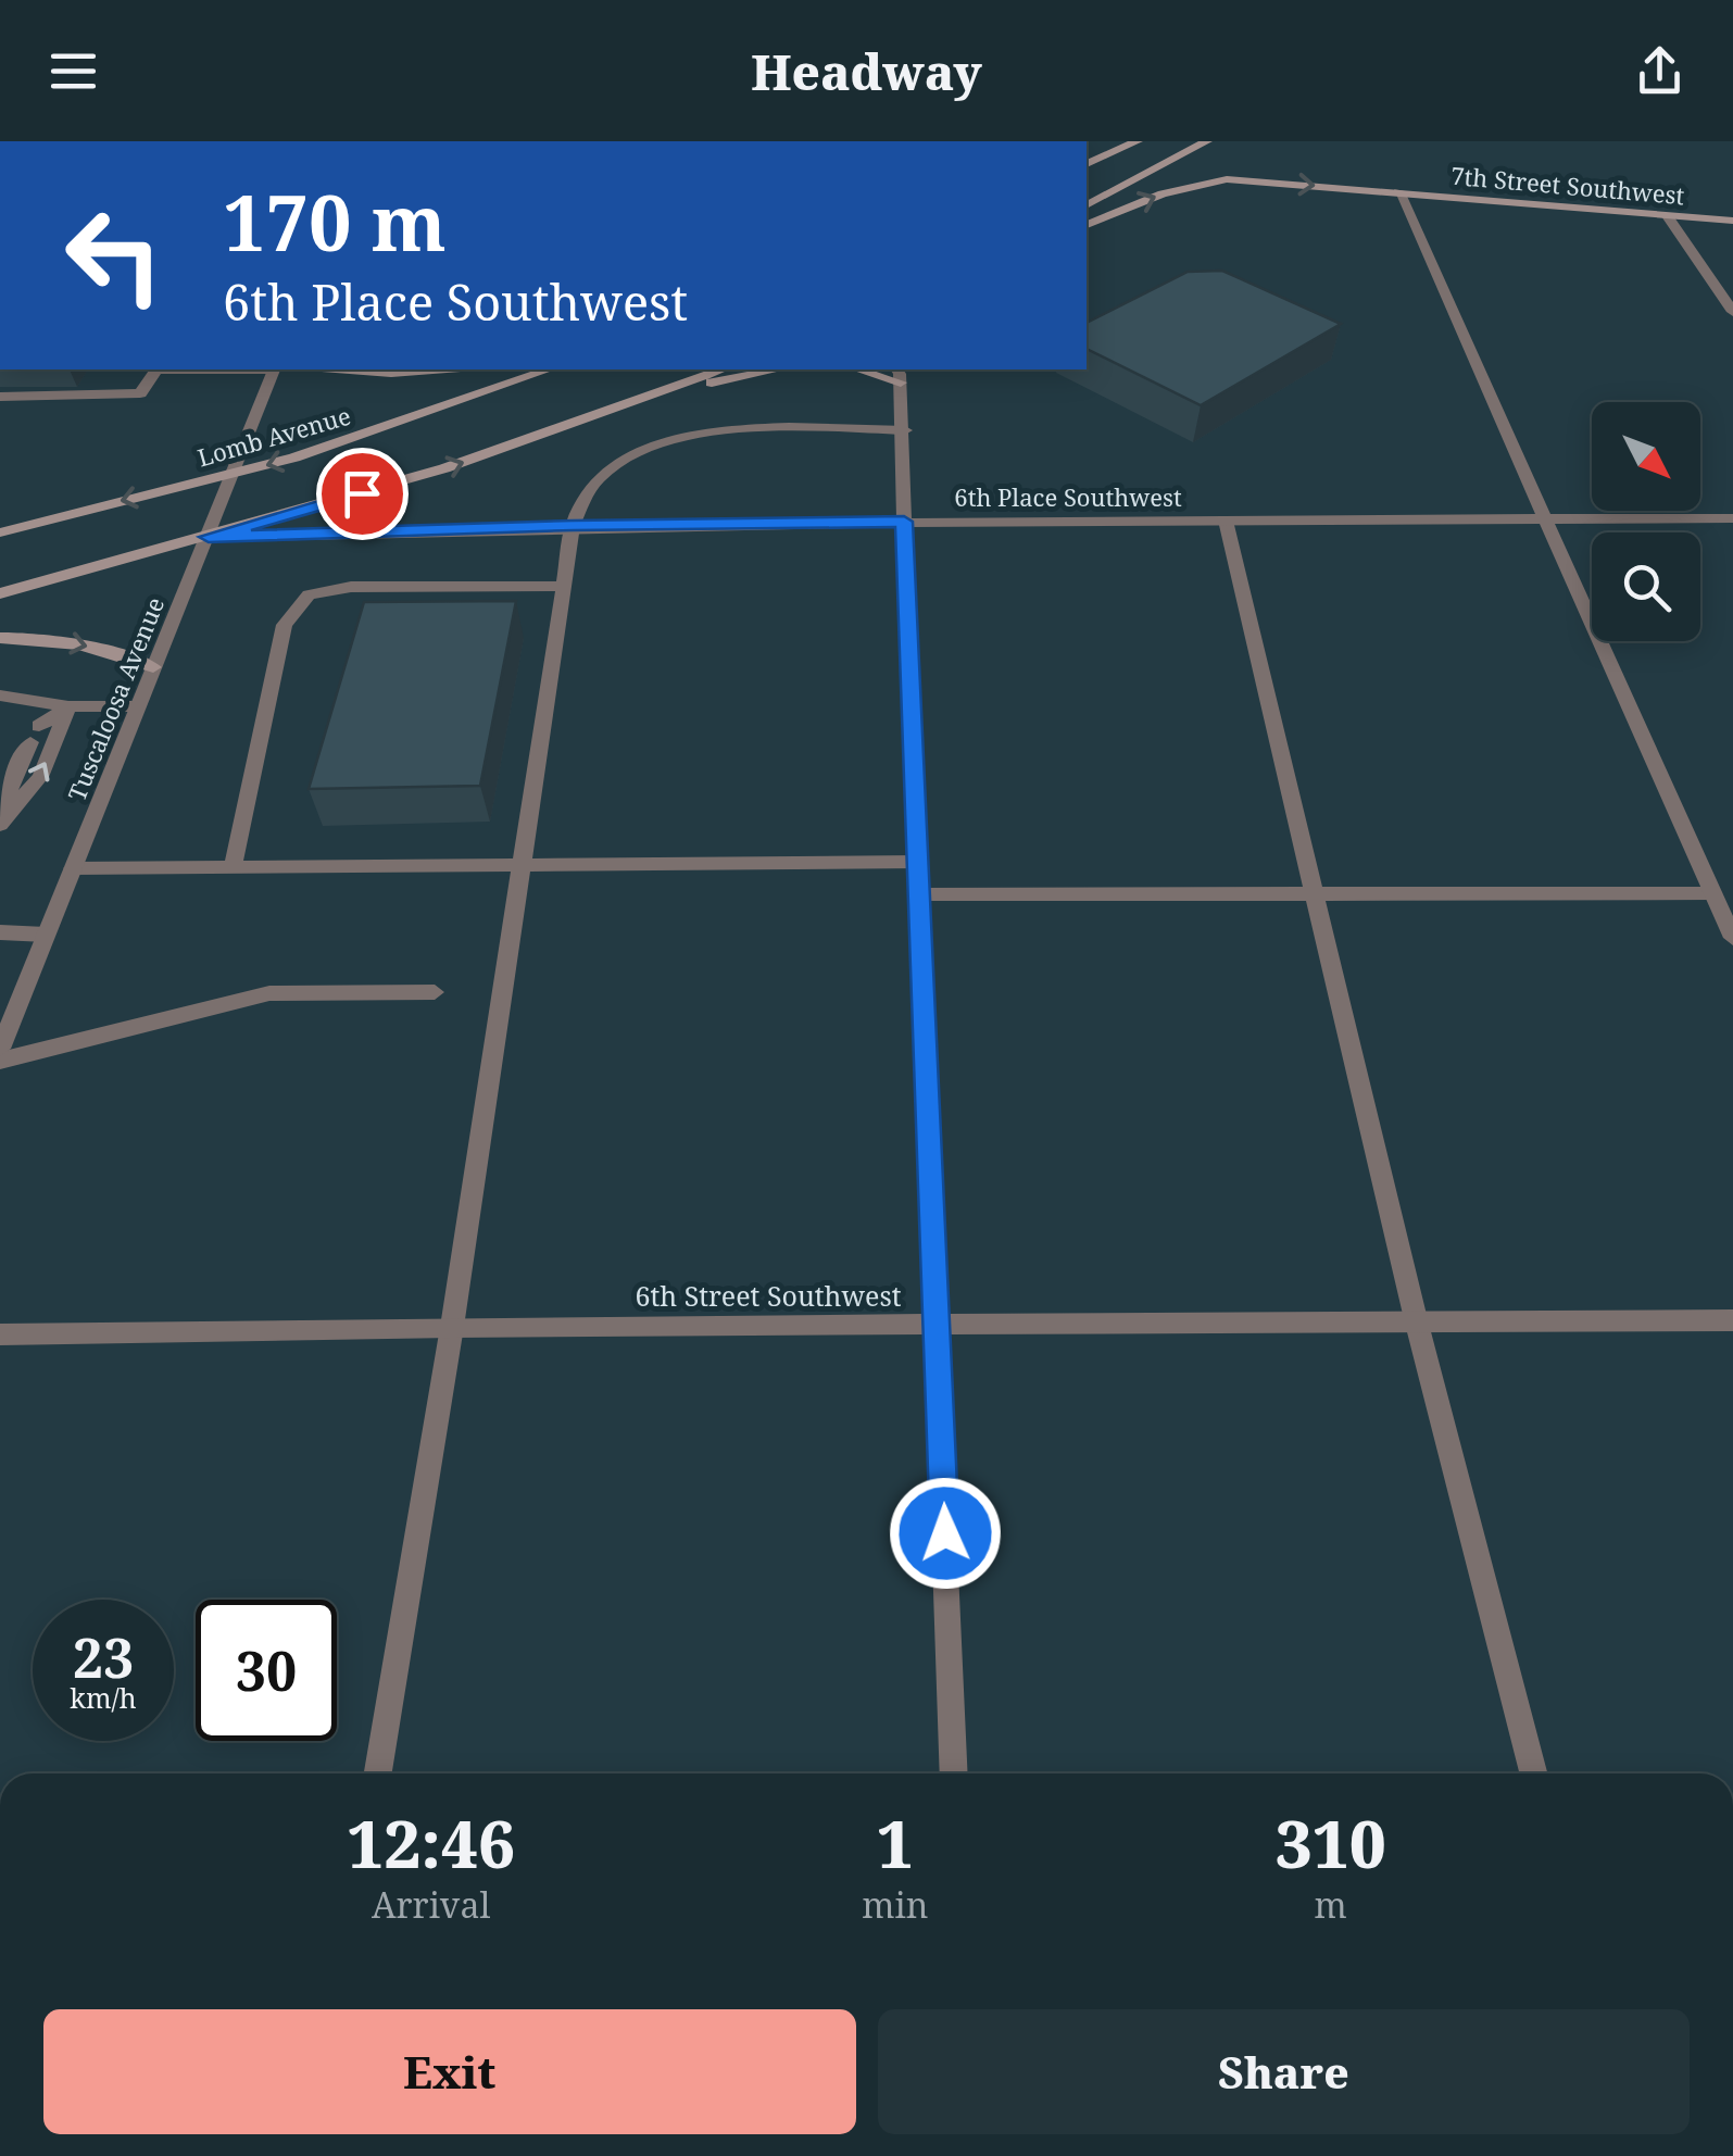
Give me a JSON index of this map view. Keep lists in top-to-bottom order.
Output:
{
  "streets": {
    "main road": ["7th Street Southwest", "Lomb Avenue"],
    "street": ["6th Place Southwest", "Tuscaloosa Avenue", "6th Street Southwest"]
  },
  "crossings": [
    ["Lomb Avenue", "Tuscaloosa Avenue"],
    ["6th Place Southwest", "Tuscaloosa Avenue"]
  ],
  "north": "bottom right",
  "page": {
    "header": "Headway",
    "turn": ["170 m", "6th Place Southwest"],
    "speed": "23 km/h",
    "limit": "30",
    "eta": [
      "12:46",
      "Arrival",
      "1",
      "min",
      "310",
      "m"
    ],
    "buttons": ["Exit", "Share"]
  }
}
